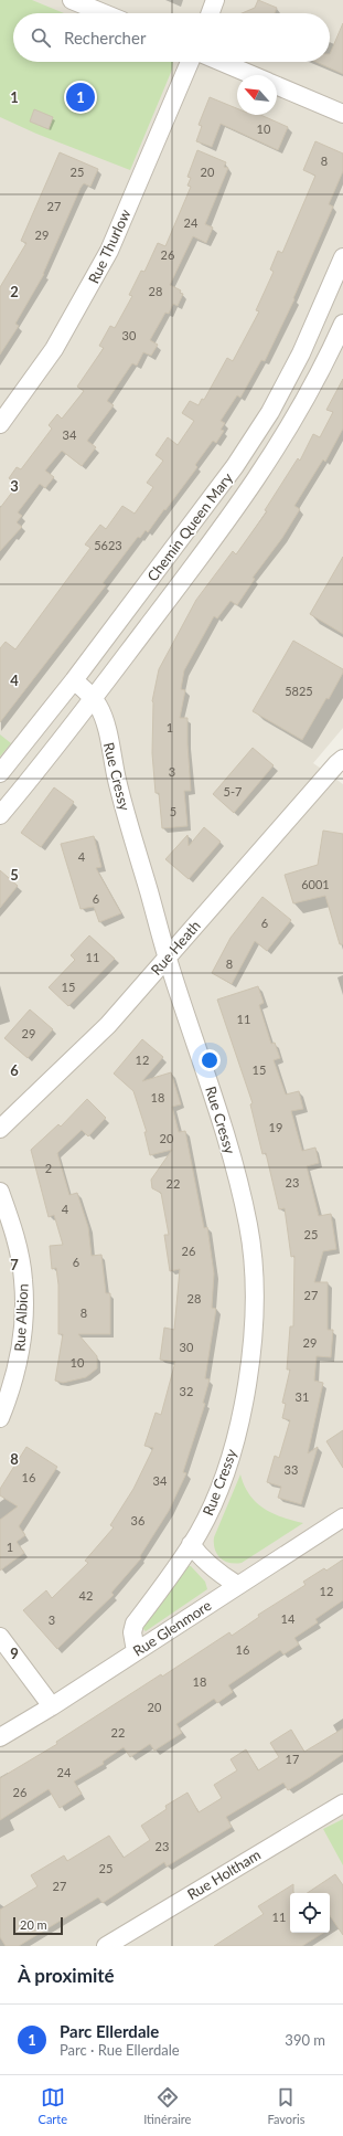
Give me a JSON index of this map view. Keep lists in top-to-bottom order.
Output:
{
  "streets": {
    "street": [
      "Rue Thurlow",
      "Chemin Queen Mary",
      "Rue Cressy",
      "Rue Heath",
      "Rue Albion",
      "Rue Glenmore",
      "Rue Holtham"
    ]
  },
  "crossings": [
    ["Chemin Queen Mary", "Rue Cressy"],
    ["Rue Cressy", "Rue Heath"],
    ["Rue Cressy", "Rue Glenmore"]
  ],
  "house_numbers": [
    "10",
    "8",
    "25",
    "20",
    "27",
    "24",
    "29",
    "26",
    "28",
    "30",
    "34",
    "5623",
    "5825",
    "1",
    "3",
    "5-7",
    "5",
    "4",
    "6001",
    "6",
    "6",
    "11",
    "8",
    "15",
    "11",
    "29",
    "12",
    "15",
    "18",
    "19",
    "20",
    "2",
    "23",
    "22",
    "4",
    "25",
    "26",
    "6",
    "27",
    "28",
    "8",
    "29",
    "30",
    "10",
    "32",
    "31",
    "33",
    "16",
    "34",
    "36",
    "1",
    "12",
    "42",
    "14",
    "3",
    "16",
    "18",
    "20",
    "22",
    "17",
    "24",
    "26",
    "23",
    "25",
    "27",
    "11"
  ],
  "scale_bar": "20 m",
  "north": "top left",
  "page": {
    "search": "Rechercher",
    "pins": "1",
    "scale": "20 m",
    "heading": "À proximité",
    "list": [
      {
        "mark": "1",
        "name": "Parc Ellerdale",
        "note": "Parc · Rue Ellerdale",
        "value": "390 m"
      }
    ],
    "nav": ["Carte", "Itinéraire", "Favoris"]
  },
  "grid": {
    "rows": [
      "1",
      "2",
      "3",
      "4",
      "5",
      "6",
      "7",
      "8",
      "9"
    ]
  }
}
